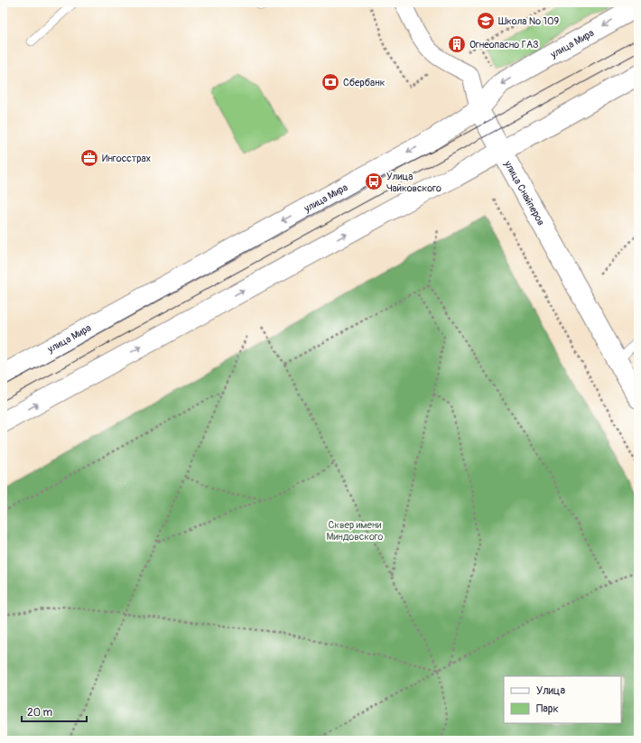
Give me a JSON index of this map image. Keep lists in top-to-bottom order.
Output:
{
  "streets": {
    "main road": ["улица Мира", "улица Снайперов"]
  },
  "crossings": [
    ["улица Мира", "улица Снайперов"]
  ],
  "parks": ["Сквер имени Миндовского"],
  "places": {
    "school or university": ["Школа № 109"],
    "building": ["Огнеопасно ГАЗ"],
    "bank": ["Сбербанк"],
    "office": ["Ингосстрах"],
    "bus stop": ["Улица Чайковского"]
  },
  "legend": ["Улица", "Парк"],
  "scale_bar": "20 m"
}
